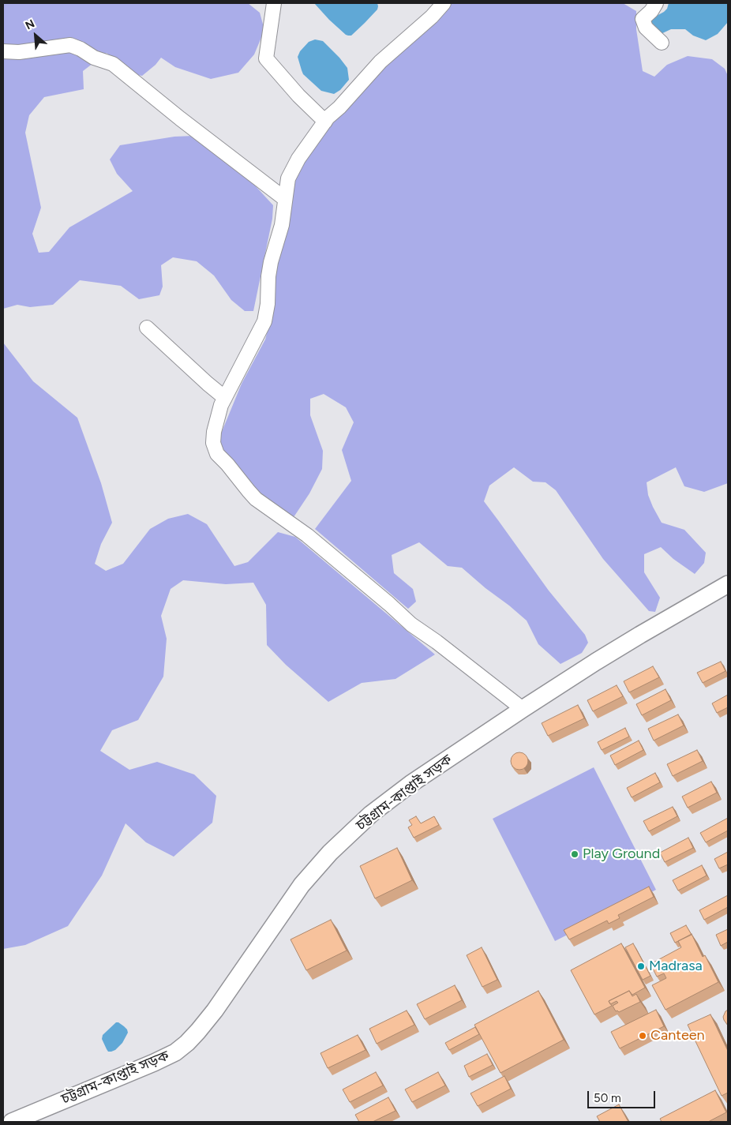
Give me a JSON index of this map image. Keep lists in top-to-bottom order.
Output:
{
  "streets": {
    "main road": ["চট্টগ্রাম-কাপ্তাই সড়ক"]
  },
  "places": ["Play Ground", "Madrasa", "Canteen"],
  "scale_bar": "50 m",
  "north": "top left"
}
